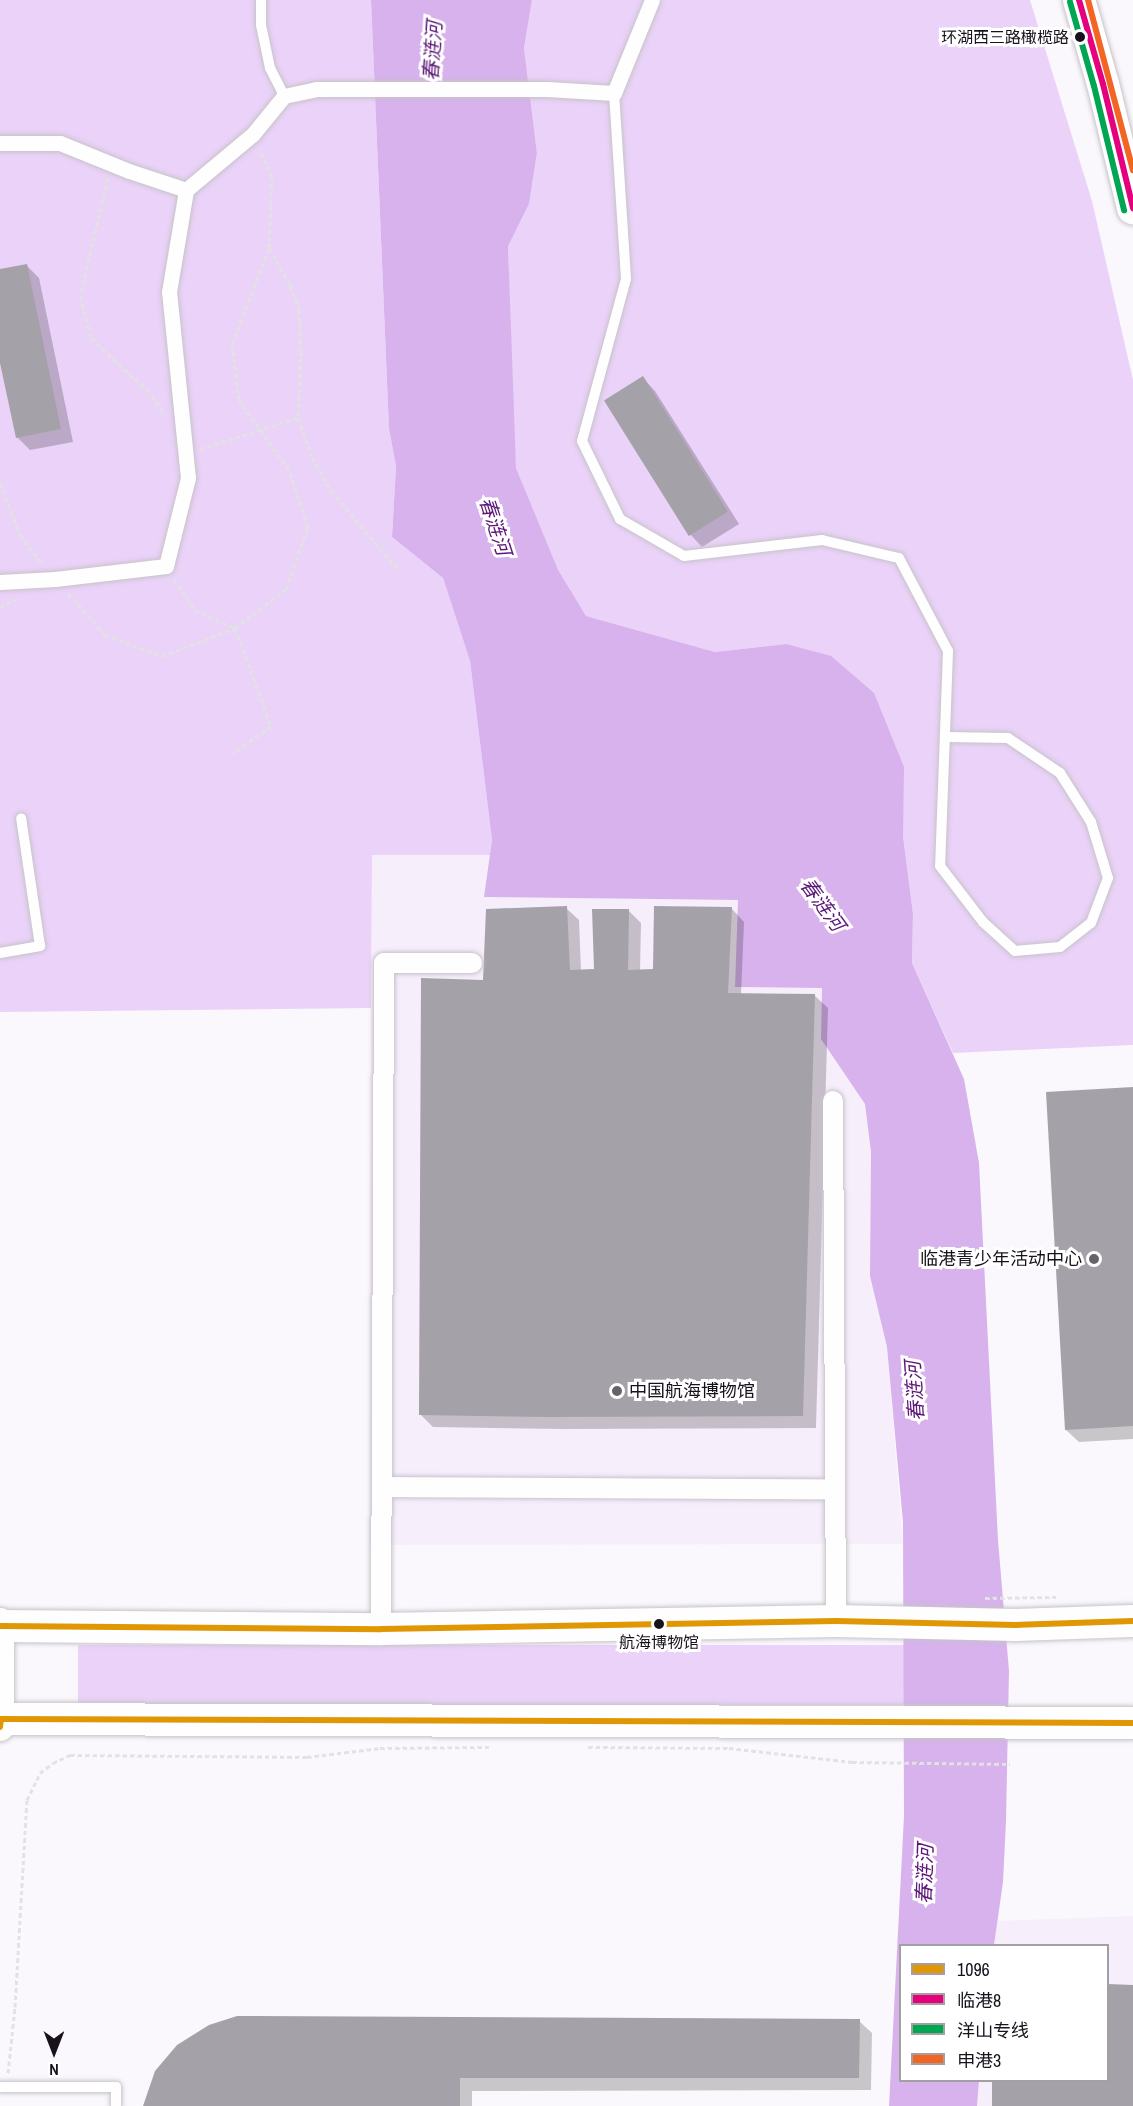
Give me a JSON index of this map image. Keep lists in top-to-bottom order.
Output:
{
  "water": ["春涟河"],
  "places": [
    "环湖西三路橄榄路",
    "临港青少年活动中心",
    "中国航海博物馆",
    "航海博物馆"
  ],
  "lines": [
    "transit line 临港8",
    "transit line 申港3",
    "transit line 洋山专线",
    "transit line 1096"
  ],
  "legend": [
    "1096",
    "临港8",
    "洋山专线",
    "申港3"
  ],
  "north": "bottom"
}
